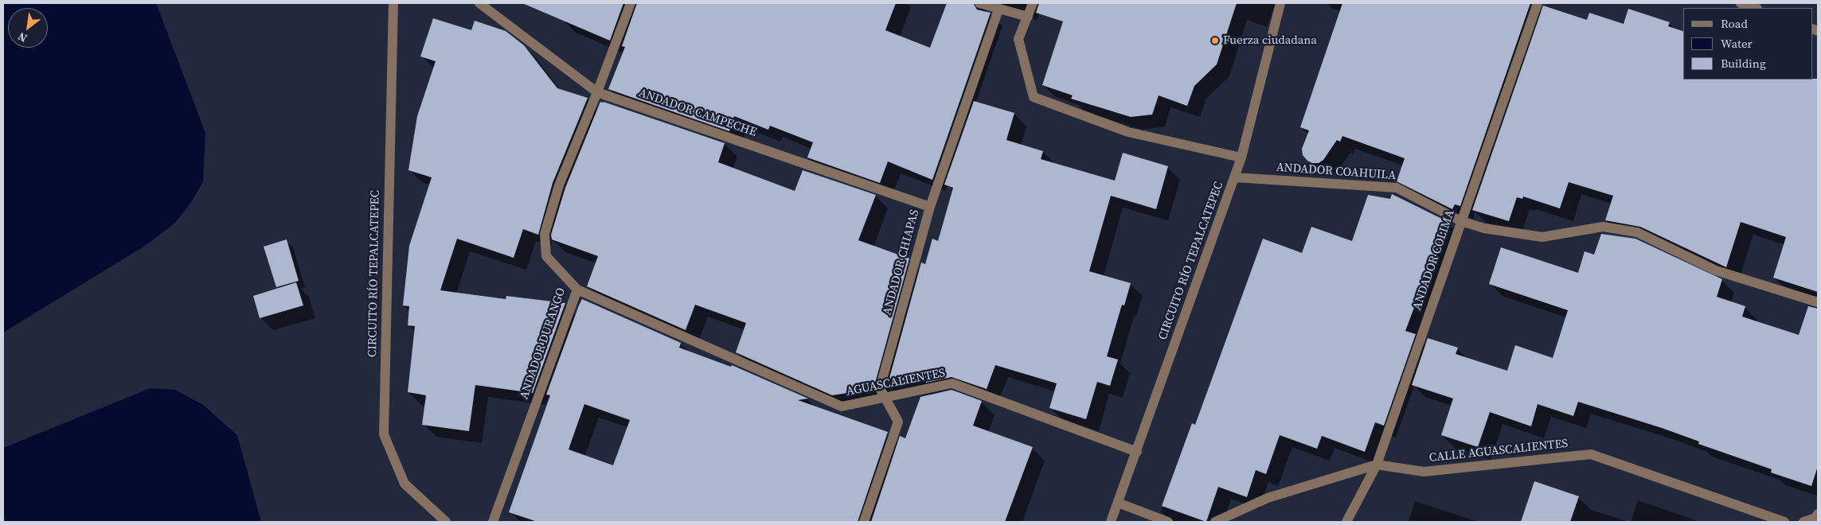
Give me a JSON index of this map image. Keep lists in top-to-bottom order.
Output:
{
  "streets": {
    "street": [
      "ANDADOR CAMPECHE",
      "ANDADOR COAHUILA",
      "ANDADOR COLIMA",
      "CIRCUITO RÍO TEPALCATEPEC",
      "ANDADOR CHIAPAS",
      "ANDADOR DURANGO",
      "AGUASCALIENTES",
      "CALLE AGUASCALIENTES"
    ]
  },
  "crossings": [
    ["ANDADOR CAMPECHE", "ANDADOR CHIAPAS"],
    ["ANDADOR CAMPECHE", "ANDADOR DURANGO"],
    ["ANDADOR COAHUILA", "ANDADOR COLIMA"],
    ["ANDADOR COAHUILA", "CIRCUITO RÍO TEPALCATEPEC"],
    ["ANDADOR COLIMA", "CALLE AGUASCALIENTES"],
    ["CIRCUITO RÍO TEPALCATEPEC", "AGUASCALIENTES"],
    ["ANDADOR CHIAPAS", "AGUASCALIENTES"],
    ["ANDADOR DURANGO", "AGUASCALIENTES"]
  ],
  "places": ["Fuerza ciudadana"],
  "legend": ["Road", "Water", "Building"],
  "north": "bottom left"
}
